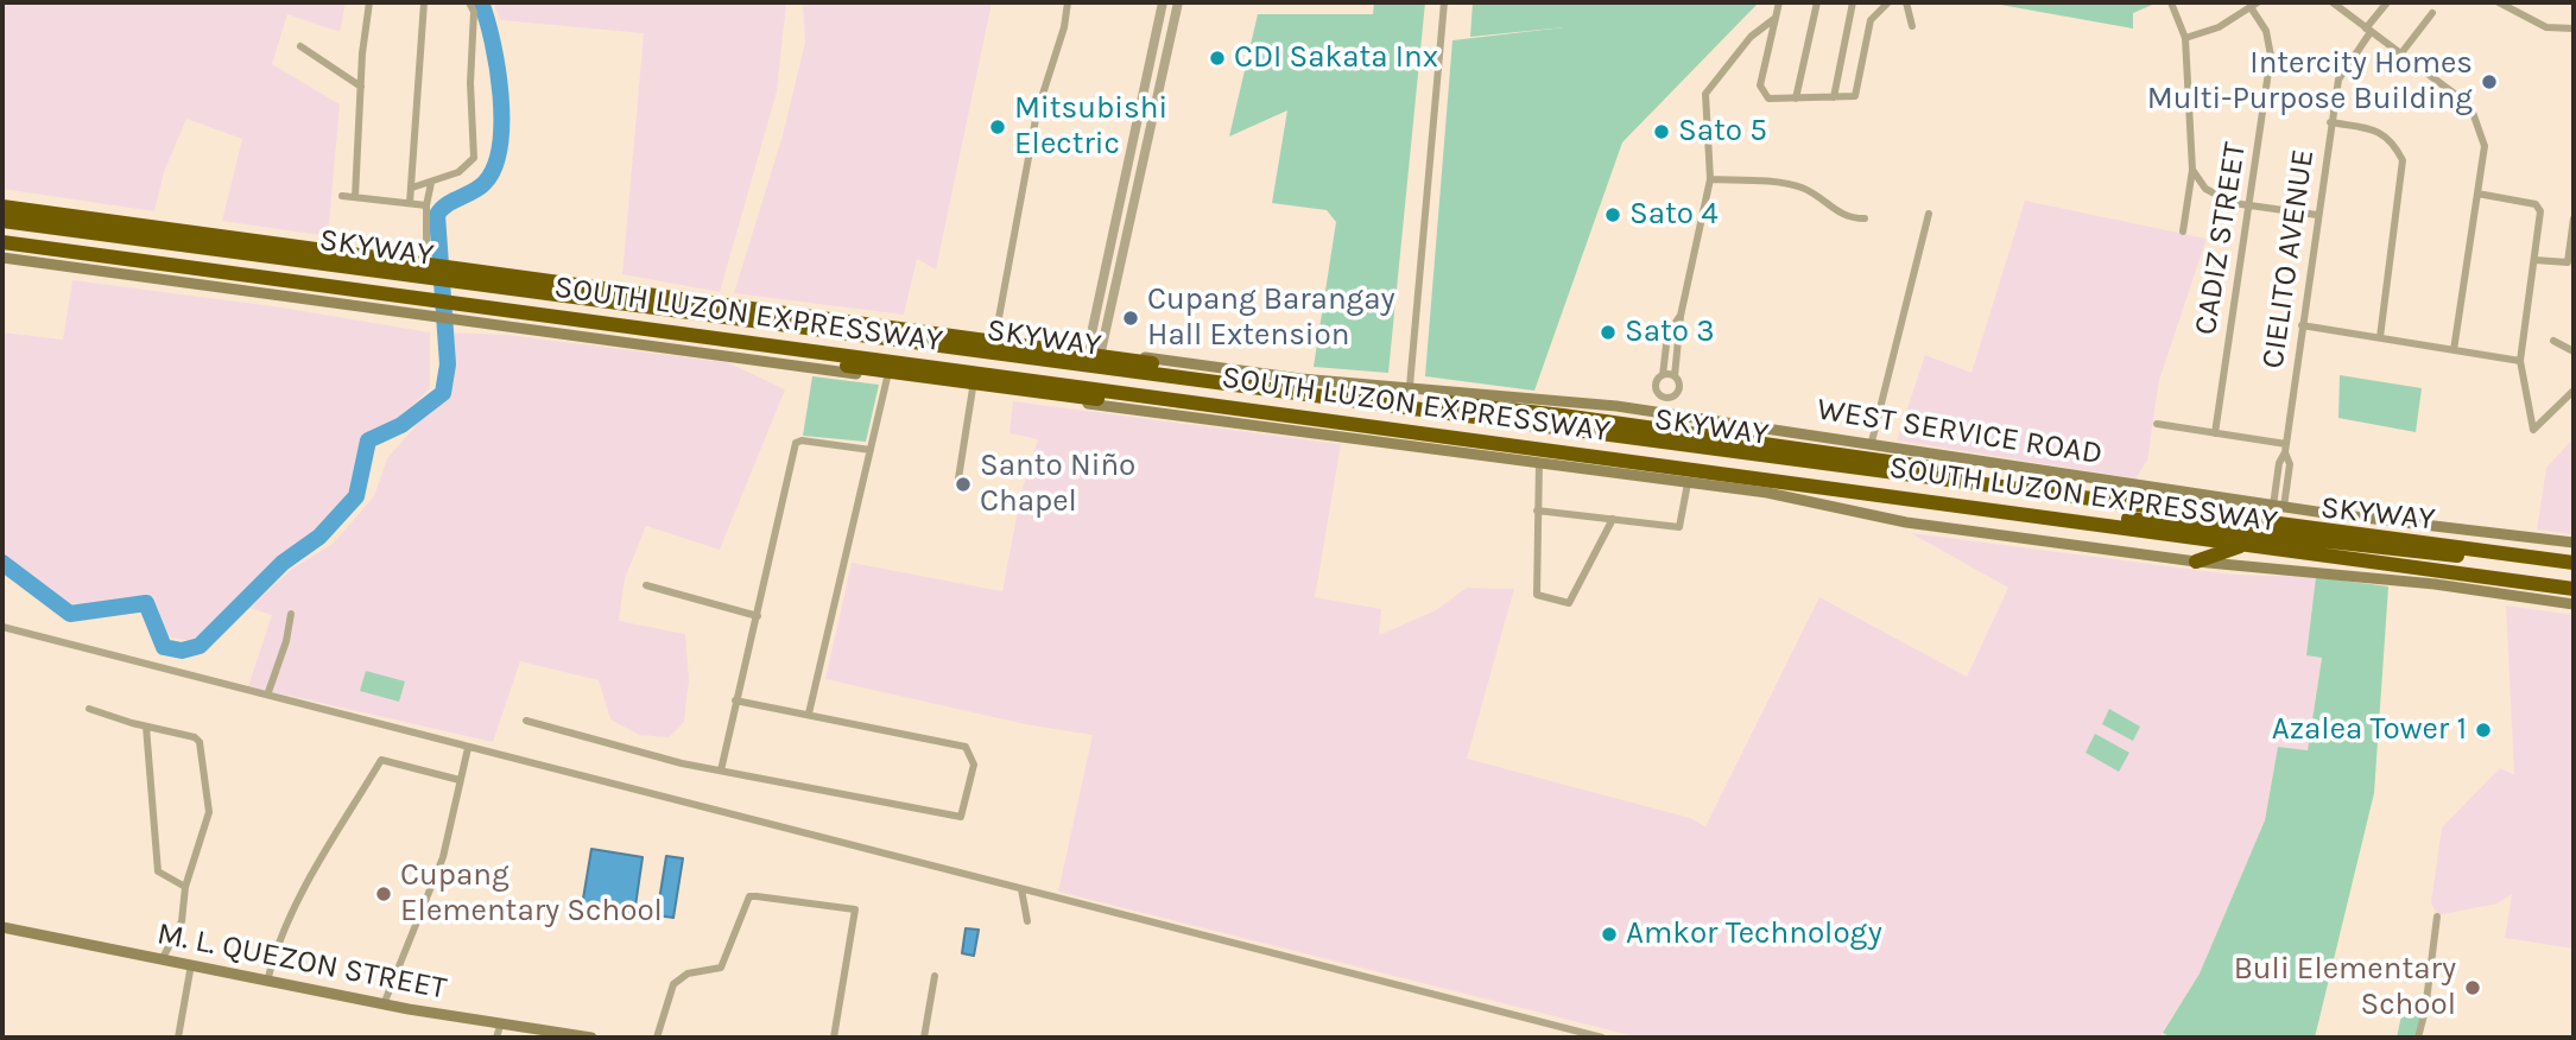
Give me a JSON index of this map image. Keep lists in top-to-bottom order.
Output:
{
  "streets": {
    "highway": ["SKYWAY", "SOUTH LUZON EXPRESSWAY"],
    "main road": ["WEST SERVICE ROAD", "M. L. QUEZON STREET"],
    "street": ["CADIZ STREET", "CIELITO AVENUE"]
  },
  "crossings": [
    ["SKYWAY", "SOUTH LUZON EXPRESSWAY"],
    ["CIELITO AVENUE", "WEST SERVICE ROAD"]
  ],
  "places": [
    "CDI Sakata Inx",
    "Intercity Homes Multi-Purpose Building",
    "Mitsubishi Electric",
    "Sato 5",
    "Sato 4",
    "Cupang Barangay Hall Extension",
    "Sato 3",
    "Santo Niño Chapel",
    "Azalea Tower 1",
    "Cupang Elementary School",
    "Amkor Technology",
    "Buli Elementary School"
  ]
}
